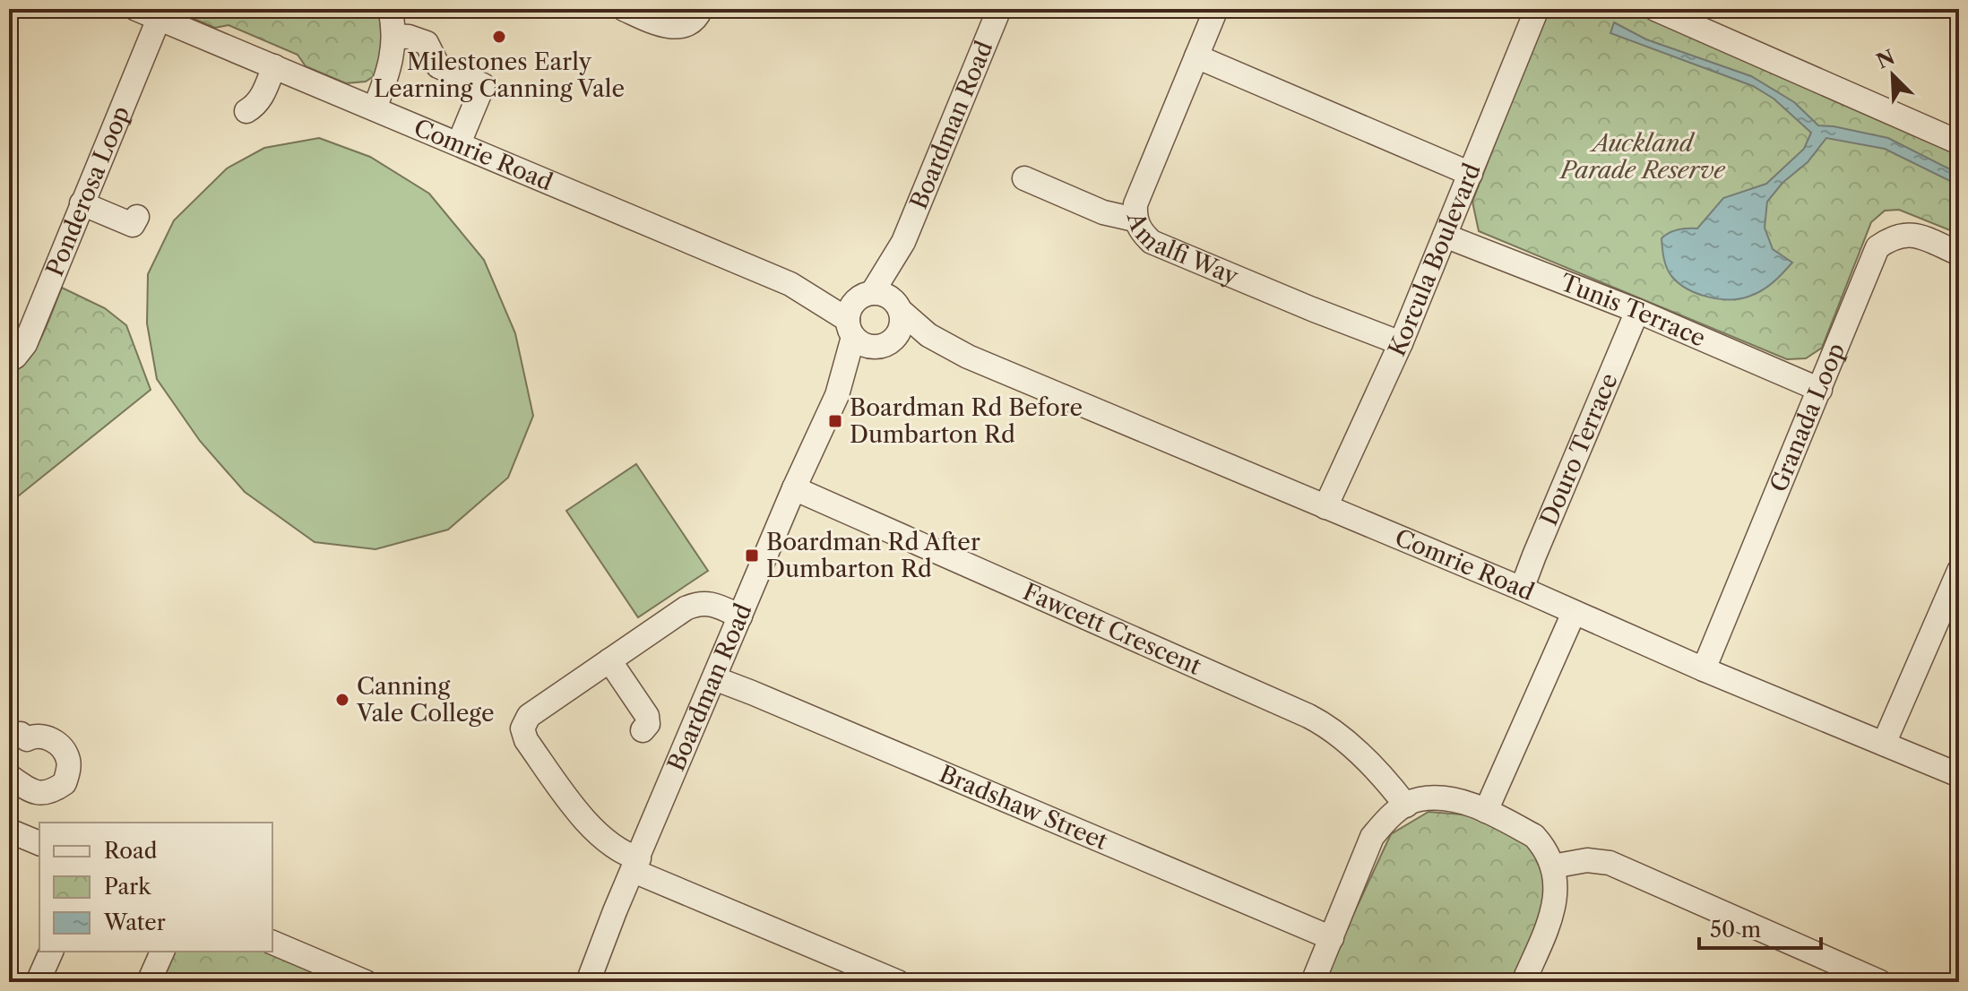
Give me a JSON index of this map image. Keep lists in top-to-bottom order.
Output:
{
  "streets": {
    "street": [
      "Boardman Road",
      "Comrie Road",
      "Ponderosa Loop",
      "Amalfi Way",
      "Korcula Boulevard",
      "Tunis Terrace",
      "Granada Loop",
      "Douro Terrace",
      "Fawcett Crescent",
      "Bradshaw Street"
    ]
  },
  "crossings": [
    ["Boardman Road", "Comrie Road"],
    ["Boardman Road", "Fawcett Crescent"],
    ["Boardman Road", "Bradshaw Street"],
    ["Comrie Road", "Ponderosa Loop"],
    ["Comrie Road", "Korcula Boulevard"],
    ["Comrie Road", "Granada Loop"],
    ["Comrie Road", "Douro Terrace"],
    ["Amalfi Way", "Korcula Boulevard"],
    ["Korcula Boulevard", "Tunis Terrace"],
    ["Tunis Terrace", "Granada Loop"],
    ["Tunis Terrace", "Douro Terrace"]
  ],
  "parks": ["Auckland Parade Reserve"],
  "places": {
    "other": ["Milestones Early Learning Canning Vale", "Canning Vale College"],
    "transit": ["Boardman Rd Before Dumbarton Rd", "Boardman Rd After Dumbarton Rd"]
  },
  "legend": ["Road", "Park", "Water"],
  "scale_bar": "50 m",
  "north": "top left"
}
